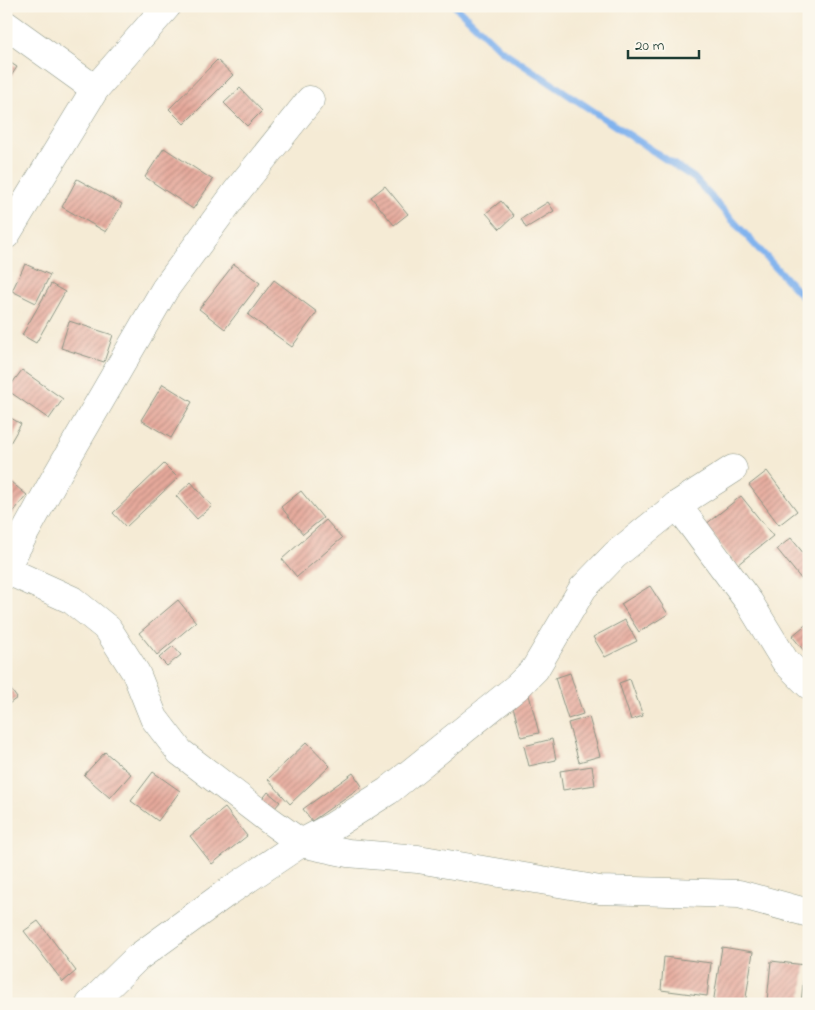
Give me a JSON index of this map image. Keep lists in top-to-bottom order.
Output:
{
  "scale_bar": "20 m"
}
